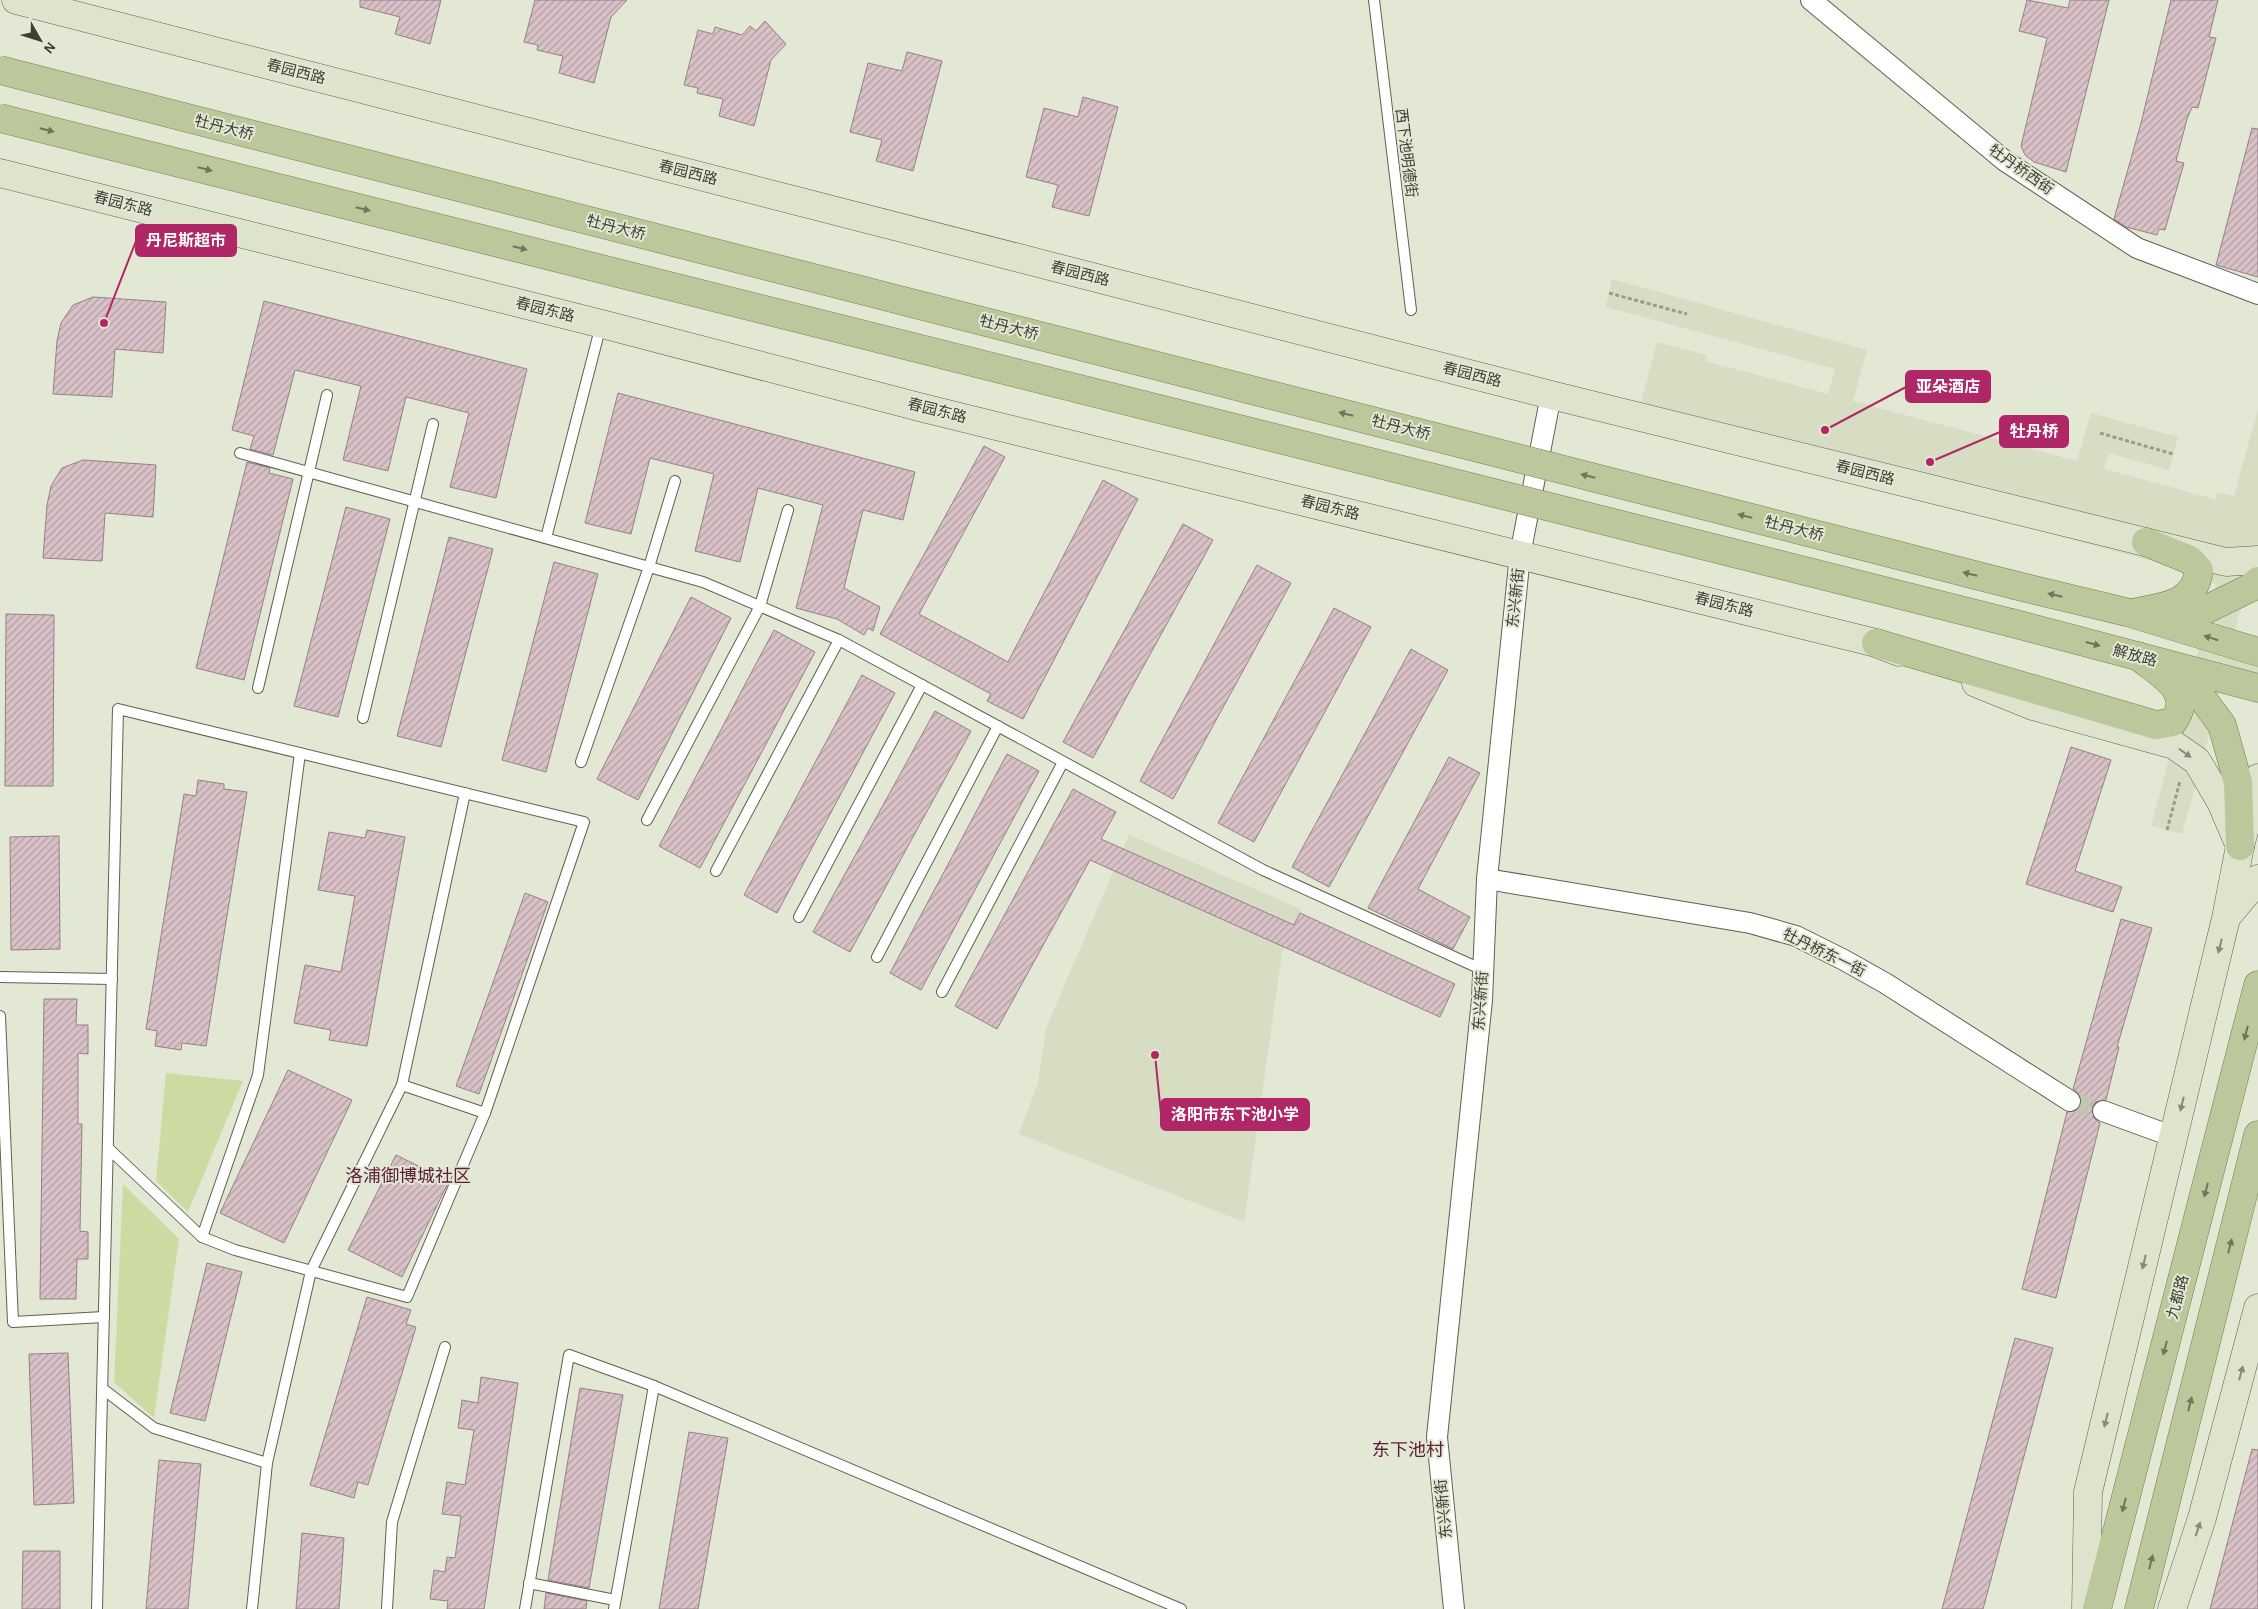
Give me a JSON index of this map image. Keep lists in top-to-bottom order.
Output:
{
  "streets": {
    "main road": ["牡丹大桥", "解放路", "九都路"],
    "street": [
      "春园西路",
      "牡丹桥西街",
      "春园东路",
      "东兴新街",
      "牡丹桥东一街"
    ],
    "lane": ["西下池明德街"]
  },
  "crossings": [
    ["春园西路", "东兴新街"],
    ["春园东路", "东兴新街"],
    ["东兴新街", "牡丹桥东一街"]
  ],
  "one_way": ["牡丹大桥", "解放路"],
  "districts": ["洛浦御博城社区", "东下池村"],
  "places": [
    "丹尼斯超市",
    "亚朵酒店",
    "牡丹桥",
    "洛阳市东下池小学"
  ],
  "north": "bottom right"
}
